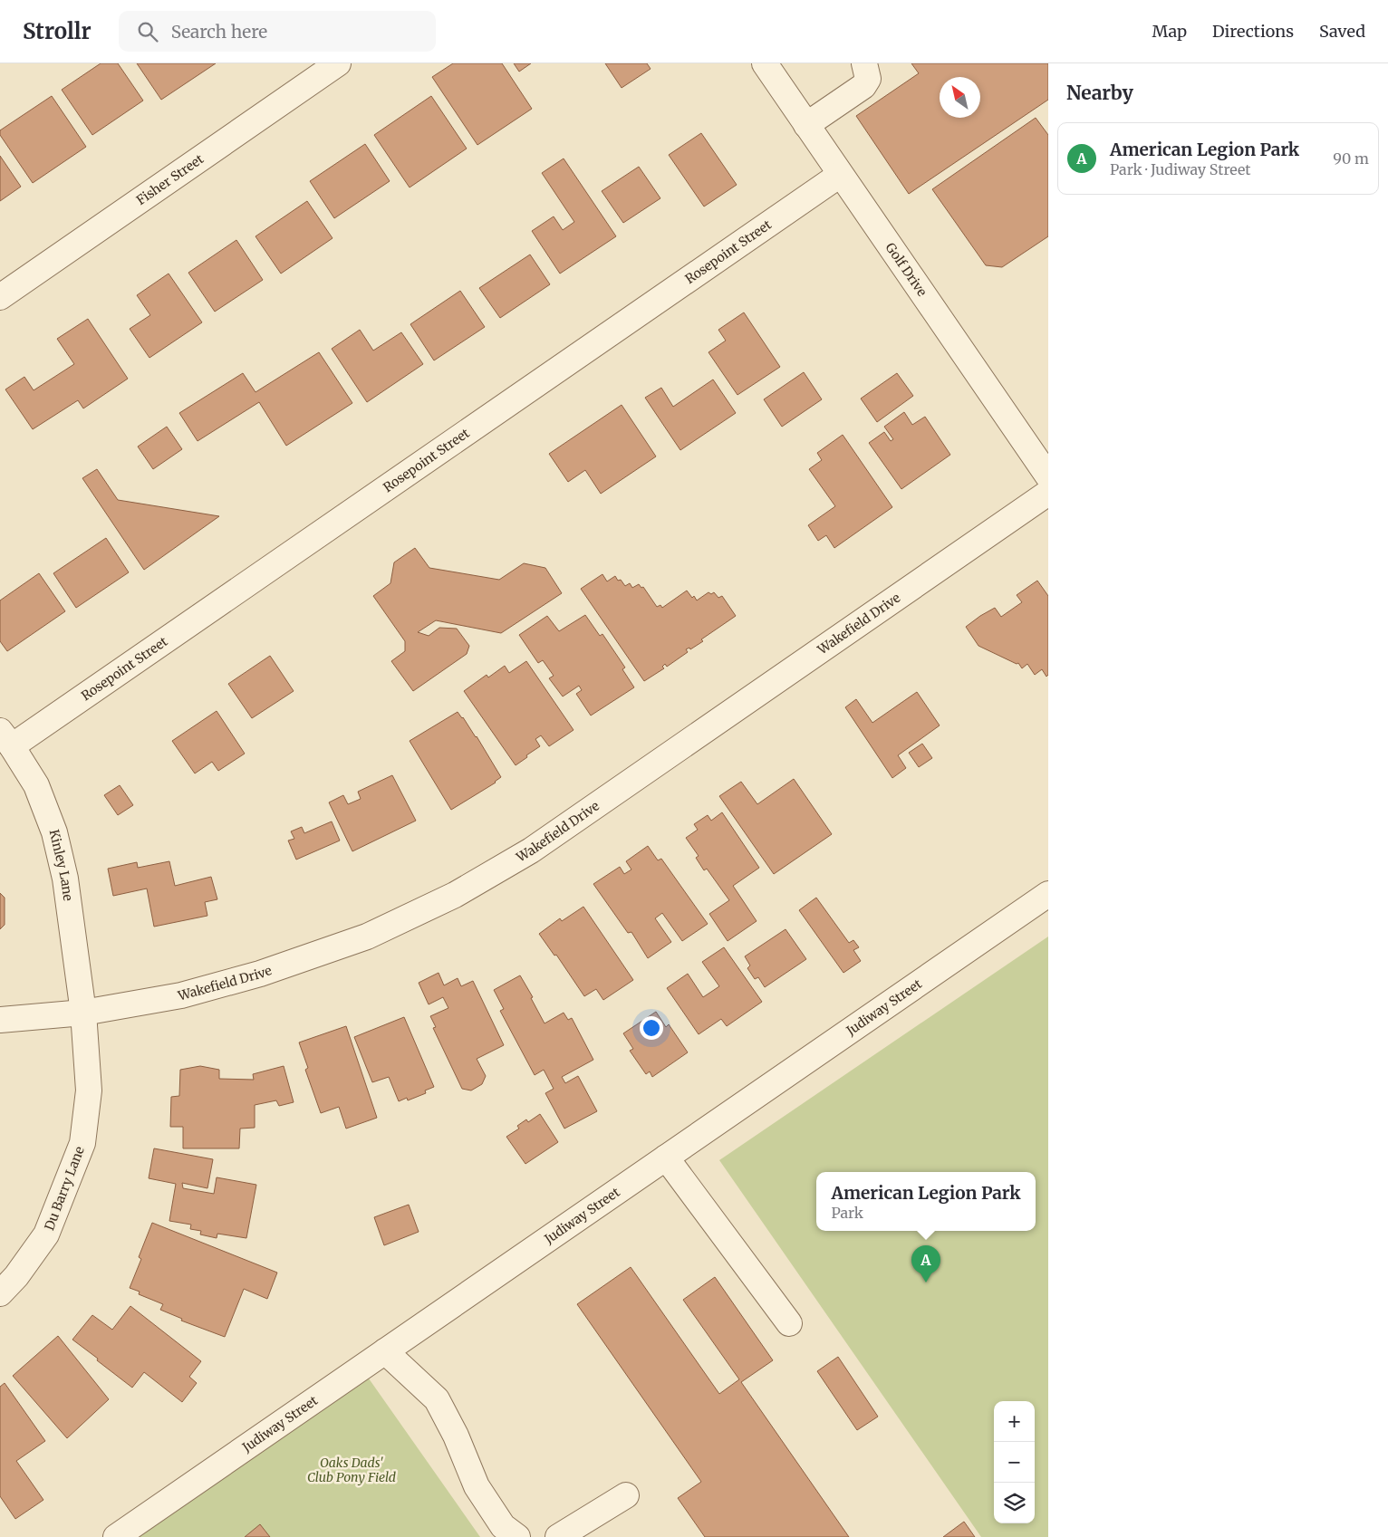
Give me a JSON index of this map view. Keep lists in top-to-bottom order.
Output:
{
  "streets": {
    "street": [
      "Fisher Street",
      "Rosepoint Street",
      "Golf Drive",
      "Wakefield Drive",
      "Kinley Lane",
      "Judiway Street",
      "Du Barry Lane"
    ]
  },
  "crossings": [
    ["Rosepoint Street", "Golf Drive"],
    ["Rosepoint Street", "Kinley Lane"],
    ["Wakefield Drive", "Kinley Lane"],
    ["Wakefield Drive", "Du Barry Lane"],
    ["Kinley Lane", "Du Barry Lane"]
  ],
  "parks": ["Oaks Dads' Club Pony Field"],
  "north": "top left",
  "page": {
    "header": "Strollr",
    "search": "Search here",
    "nav": ["Map", "Directions", "Saved"],
    "heading": "Nearby",
    "list": [
      {
        "mark": "A",
        "name": "American Legion Park",
        "note": "Park · Judiway Street",
        "value": "90 m"
      }
    ],
    "popup": ["American Legion Park", "Park"],
    "pins": "A",
    "map_buttons": ["+", "−"]
  }
}
